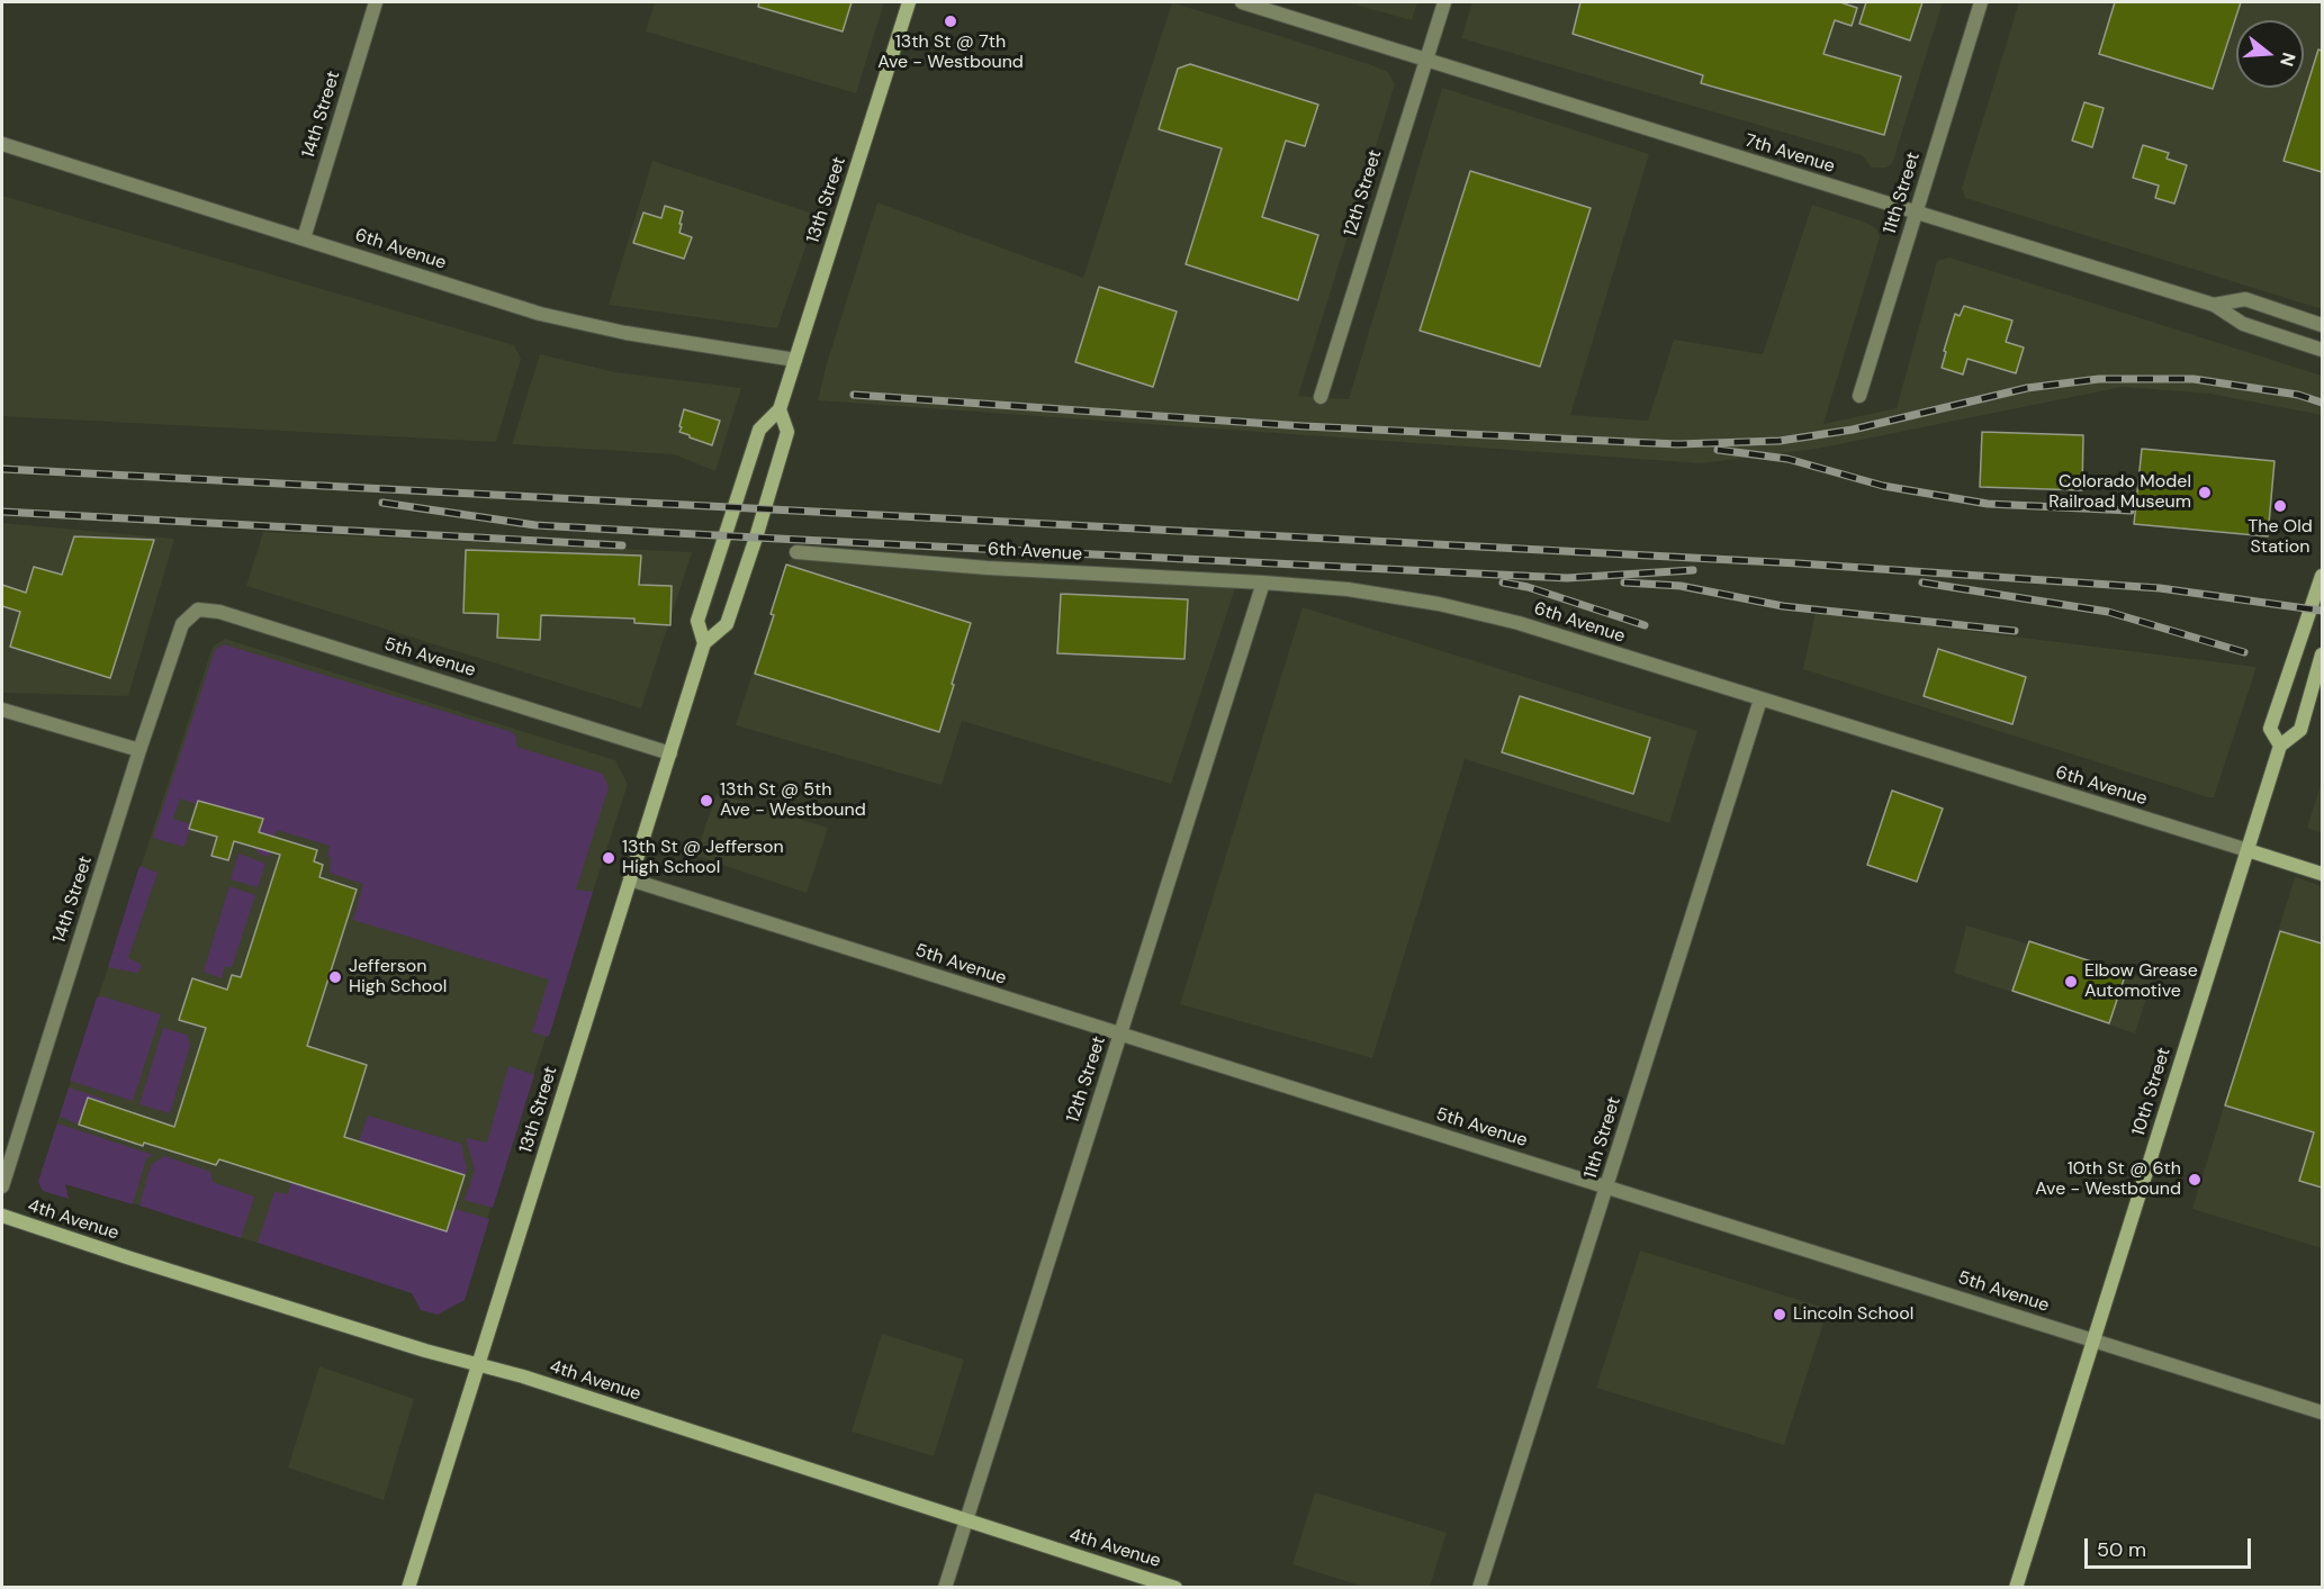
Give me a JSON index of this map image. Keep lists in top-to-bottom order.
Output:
{
  "streets": {
    "street": [
      "14th Street",
      "7th Avenue",
      "12th Street",
      "11th Street",
      "13th Street",
      "6th Avenue",
      "5th Avenue",
      "10th Street",
      "4th Avenue"
    ]
  },
  "crossings": [
    ["14th Street", "6th Avenue"],
    ["14th Street", "5th Avenue"],
    ["7th Avenue", "12th Street"],
    ["7th Avenue", "11th Street"],
    ["12th Street", "6th Avenue"],
    ["12th Street", "5th Avenue"],
    ["12th Street", "4th Avenue"],
    ["11th Street", "6th Avenue"],
    ["11th Street", "5th Avenue"],
    ["13th Street", "6th Avenue"],
    ["13th Street", "5th Avenue"],
    ["13th Street", "4th Avenue"],
    ["6th Avenue", "10th Street"],
    ["5th Avenue", "10th Street"]
  ],
  "places": [
    "13th St @ 7th Ave - Westbound",
    "Colorado Model Railroad Museum",
    "The Old Station",
    "13th St @ 5th Ave - Westbound",
    "13th St @ Jefferson High School",
    "Jefferson High School",
    "Elbow Grease Automotive",
    "10th St @ 6th Ave - Westbound",
    "Lincoln School"
  ],
  "scale_bar": "50 m",
  "north": "right"
}
